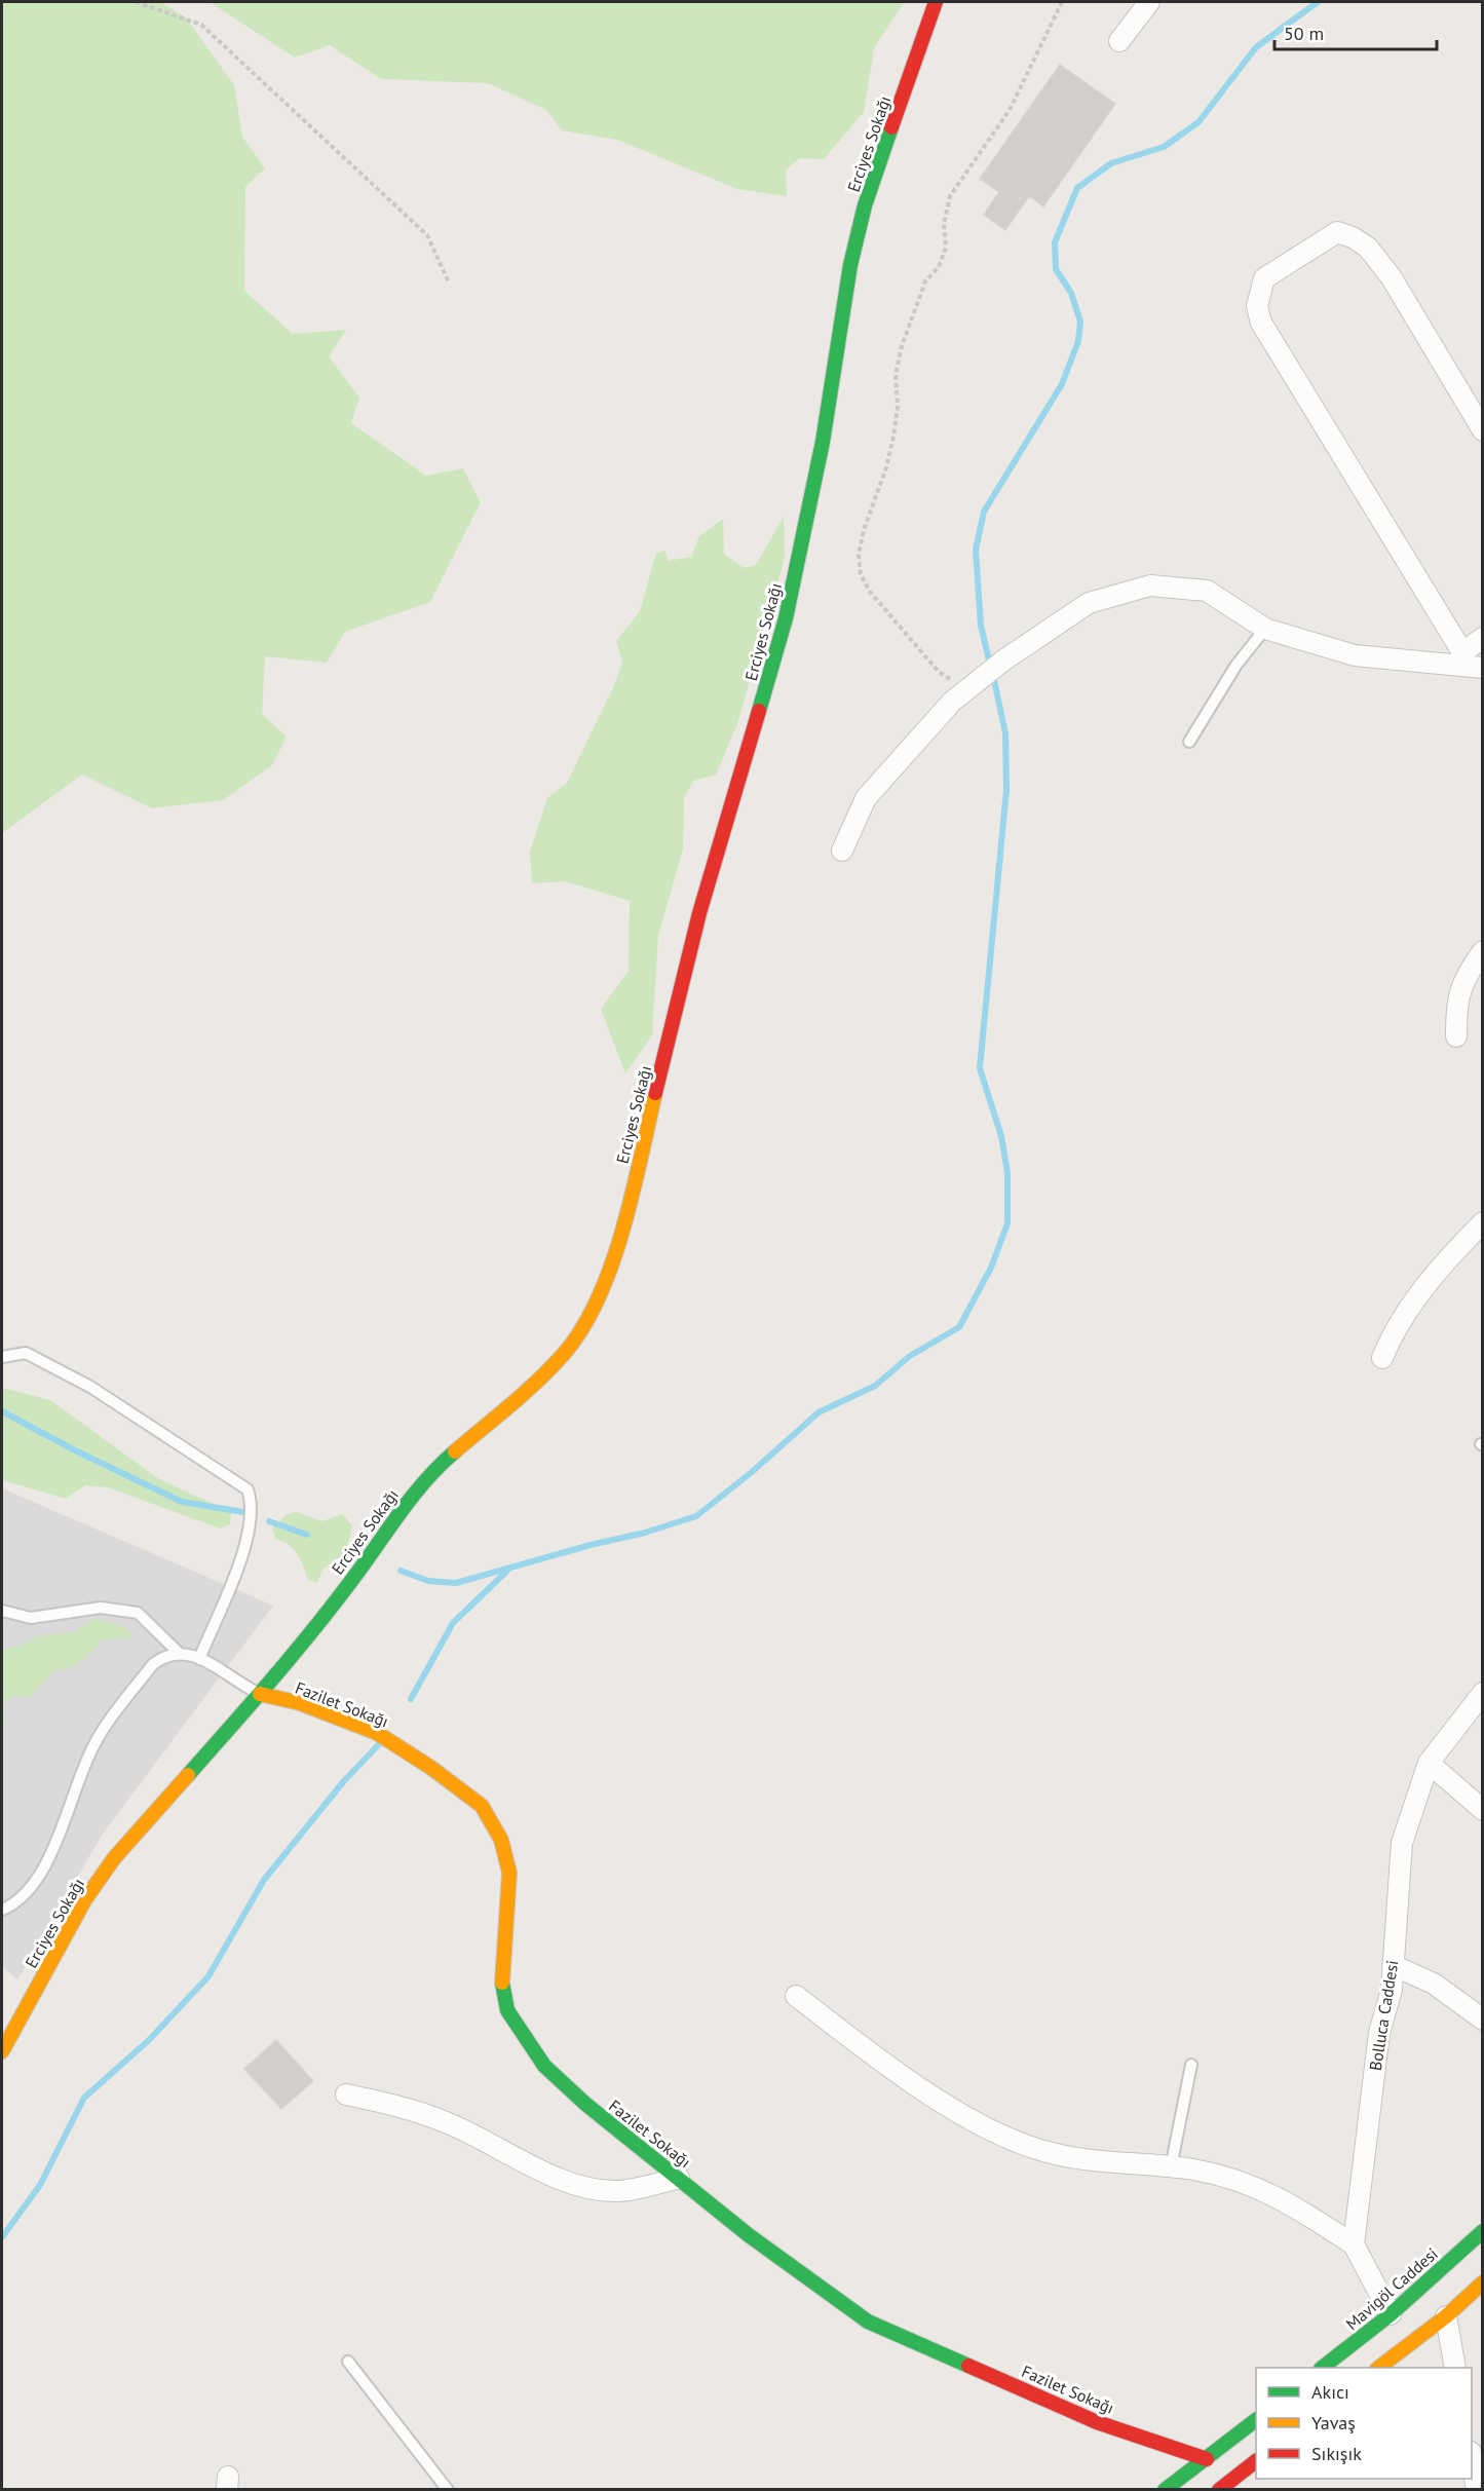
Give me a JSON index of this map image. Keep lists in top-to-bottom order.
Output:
{
  "streets": {
    "street": [
      "Erciyes Sokağı",
      "Fazilet Sokağı",
      "Bolluca Caddesi",
      "Mavigöl Caddesi"
    ]
  },
  "crossings": [
    ["Erciyes Sokağı", "Fazilet Sokağı"]
  ],
  "legend": ["Akıcı", "Yavaş", "Sıkışık"],
  "scale_bar": "50 m"
}
